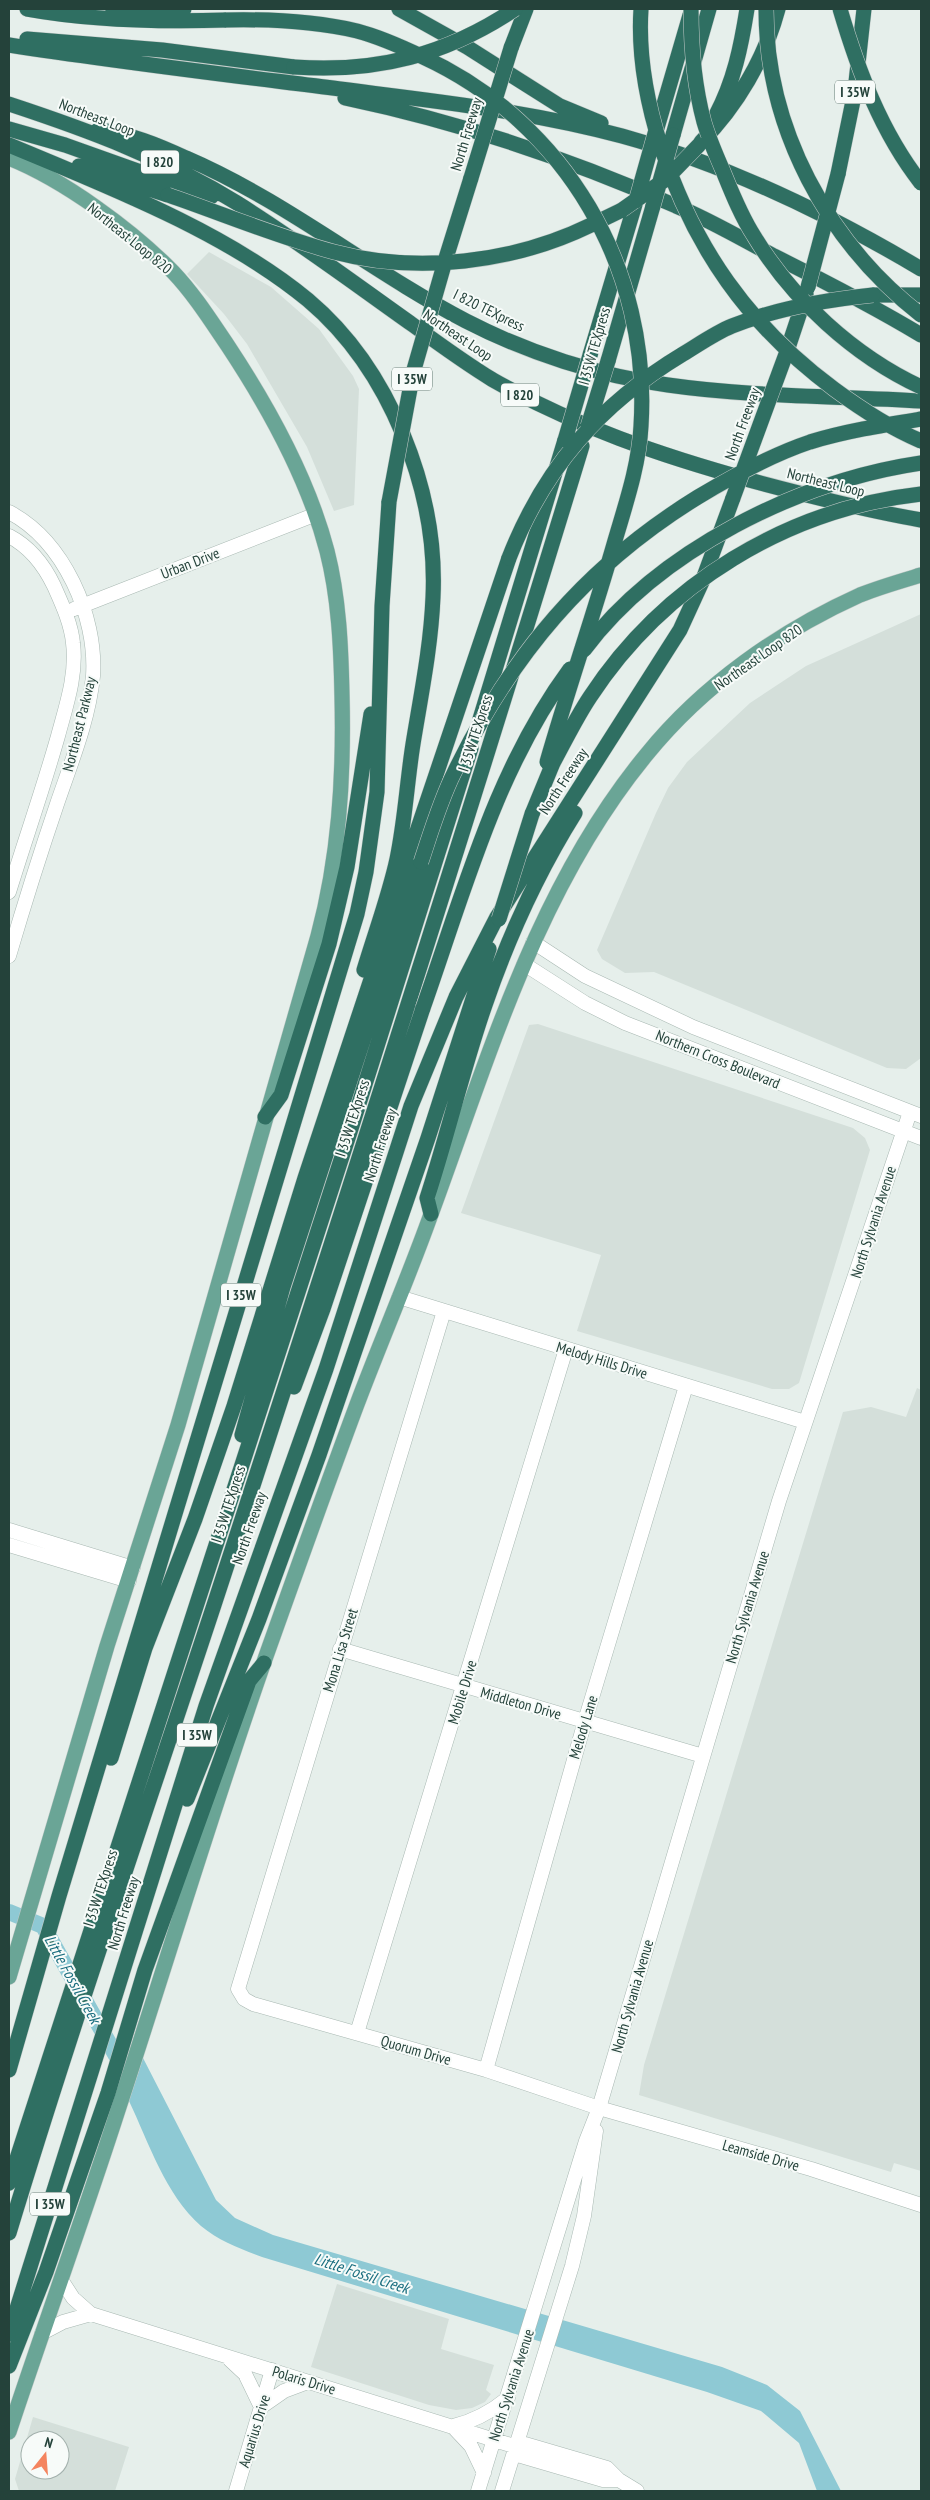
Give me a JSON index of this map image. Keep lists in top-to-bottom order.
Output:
{
  "streets": {
    "highway": [
      "I 35W",
      "Northeast Loop",
      "North Freeway",
      "I 820",
      "I 820 TEXpress",
      "I 35W TEXpress"
    ],
    "main road": ["Northeast Loop 820"],
    "street": [
      "Urban Drive",
      "Northeast Parkway",
      "Northern Cross Boulevard",
      "North Sylvania Avenue",
      "Melody Hills Drive",
      "Mona Lisa Street",
      "Mobile Drive",
      "Middleton Drive",
      "Melody Lane",
      "Quorum Drive",
      "Leamside Drive",
      "Polaris Drive",
      "Aquarius Drive"
    ]
  },
  "crossings": [
    ["Northeast Loop", "I 820 TEXpress"],
    ["Northeast Loop 820", "Urban Drive"],
    ["Northeast Loop 820", "Northern Cross Boulevard"],
    ["Urban Drive", "Northeast Parkway"],
    ["Northern Cross Boulevard", "North Sylvania Avenue"],
    ["North Sylvania Avenue", "Melody Hills Drive"],
    ["North Sylvania Avenue", "Middleton Drive"],
    ["North Sylvania Avenue", "Quorum Drive"],
    ["North Sylvania Avenue", "Leamside Drive"],
    ["North Sylvania Avenue", "Polaris Drive"],
    ["Melody Hills Drive", "Mona Lisa Street"],
    ["Melody Hills Drive", "Mobile Drive"],
    ["Melody Hills Drive", "Melody Lane"],
    ["Mona Lisa Street", "Middleton Drive"],
    ["Mona Lisa Street", "Quorum Drive"],
    ["Mobile Drive", "Middleton Drive"],
    ["Mobile Drive", "Quorum Drive"],
    ["Middleton Drive", "Melody Lane"],
    ["Melody Lane", "Quorum Drive"],
    ["Quorum Drive", "Leamside Drive"],
    ["Polaris Drive", "Aquarius Drive"]
  ],
  "water": ["Little Fossil Creek"],
  "north": "top"
}
